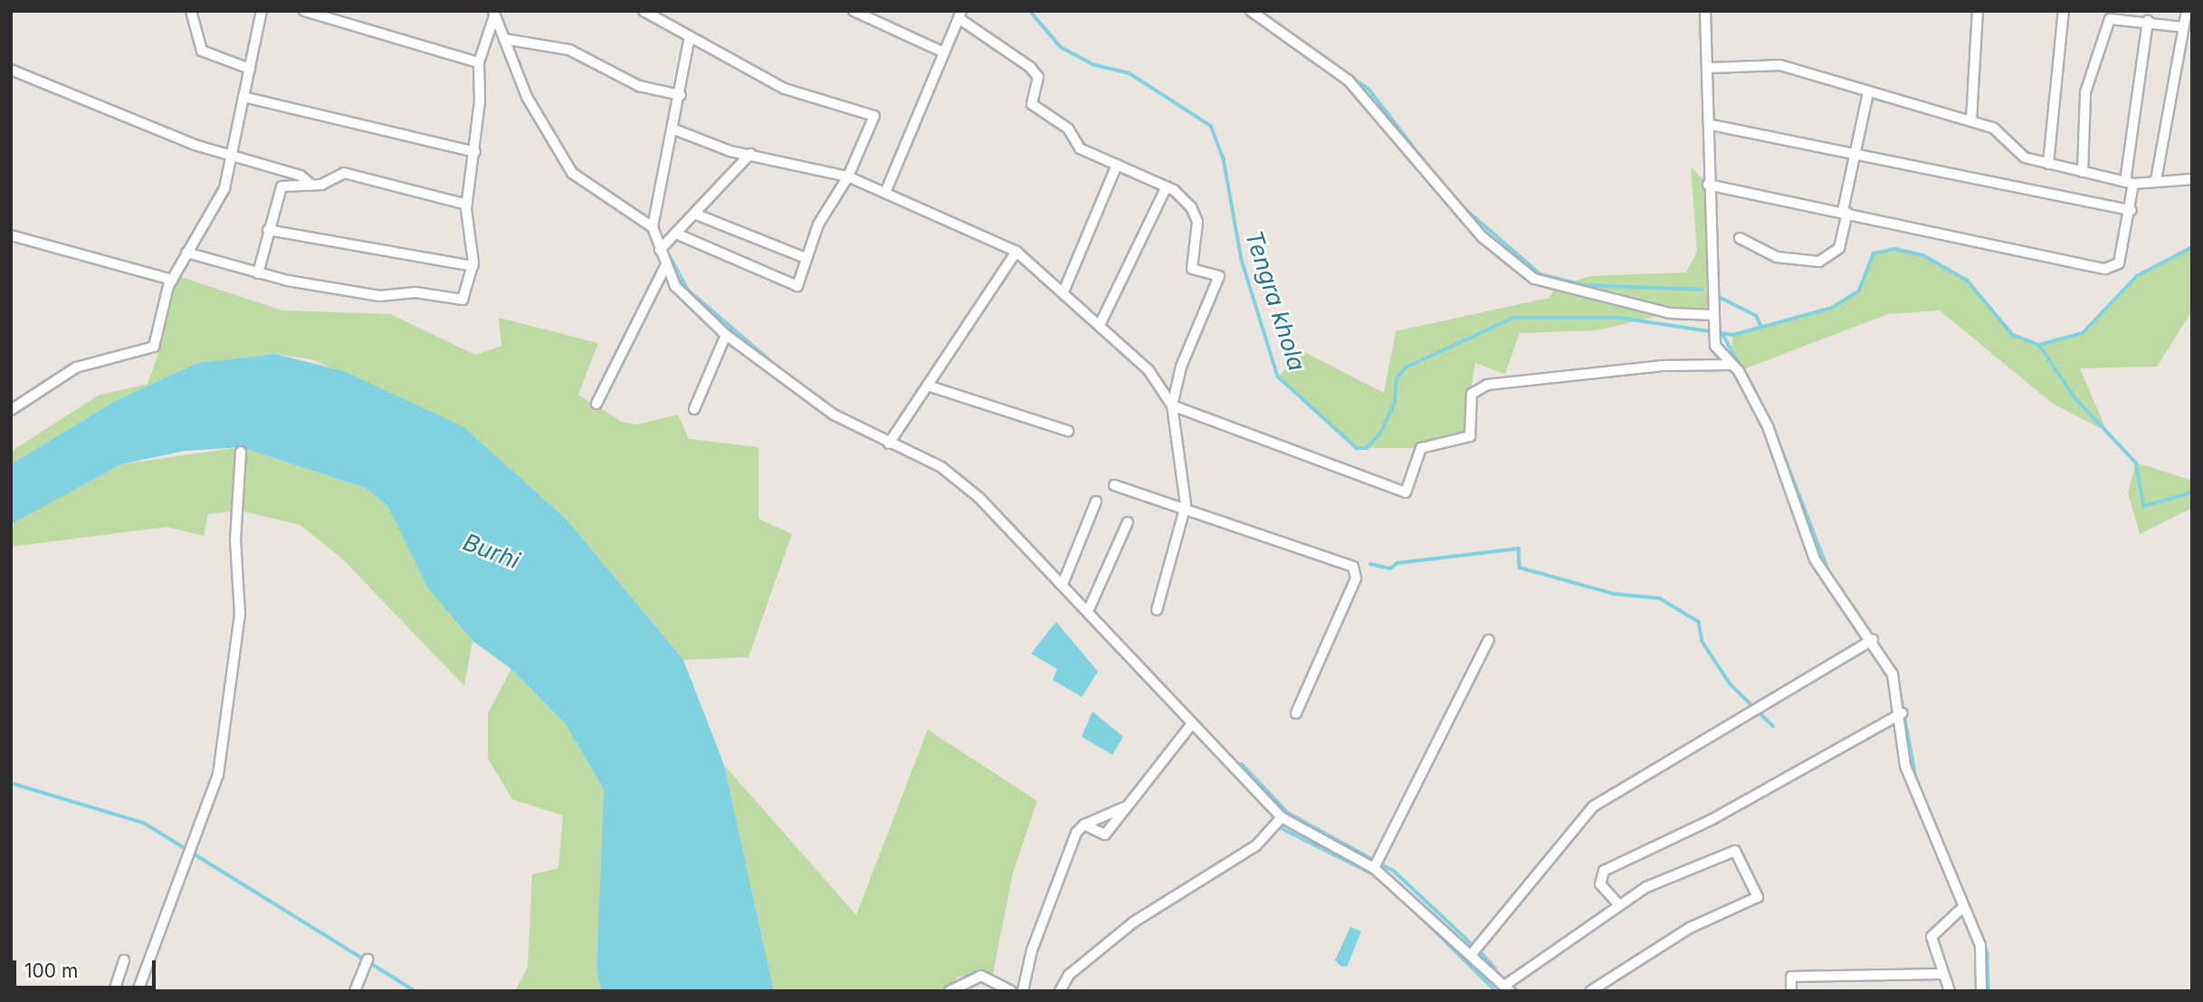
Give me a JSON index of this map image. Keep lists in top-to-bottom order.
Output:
{
  "water": ["Tengra khola", "Burhi"],
  "scale_bar": "100 m"
}
